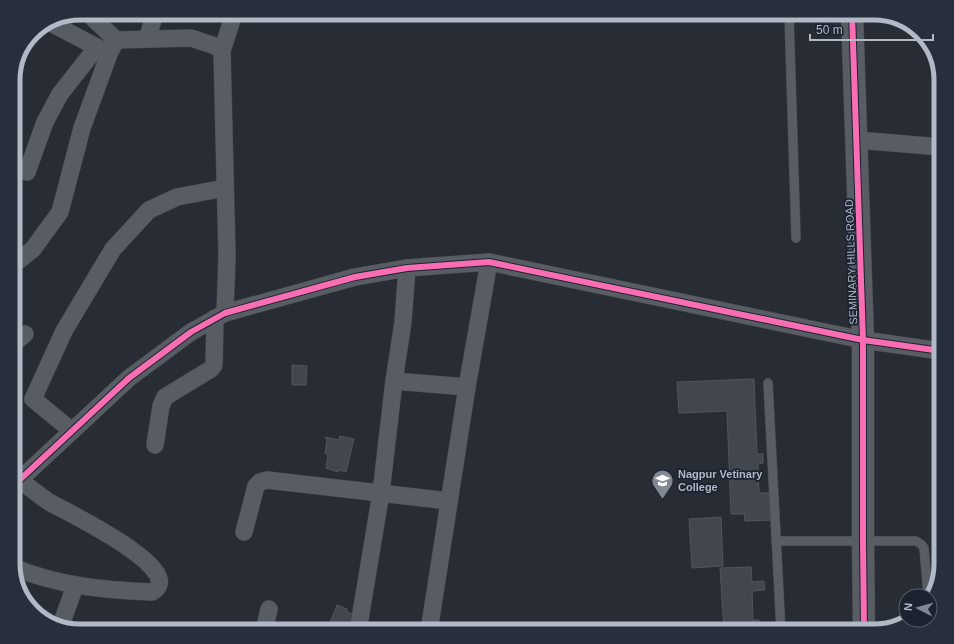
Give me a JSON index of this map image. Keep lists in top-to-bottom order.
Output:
{
  "streets": {
    "street": ["SEMINARY HILLS ROAD"]
  },
  "places": {
    "school or university": ["Nagpur Vetinary College"]
  },
  "scale_bar": "50 m",
  "north": "left"
}
